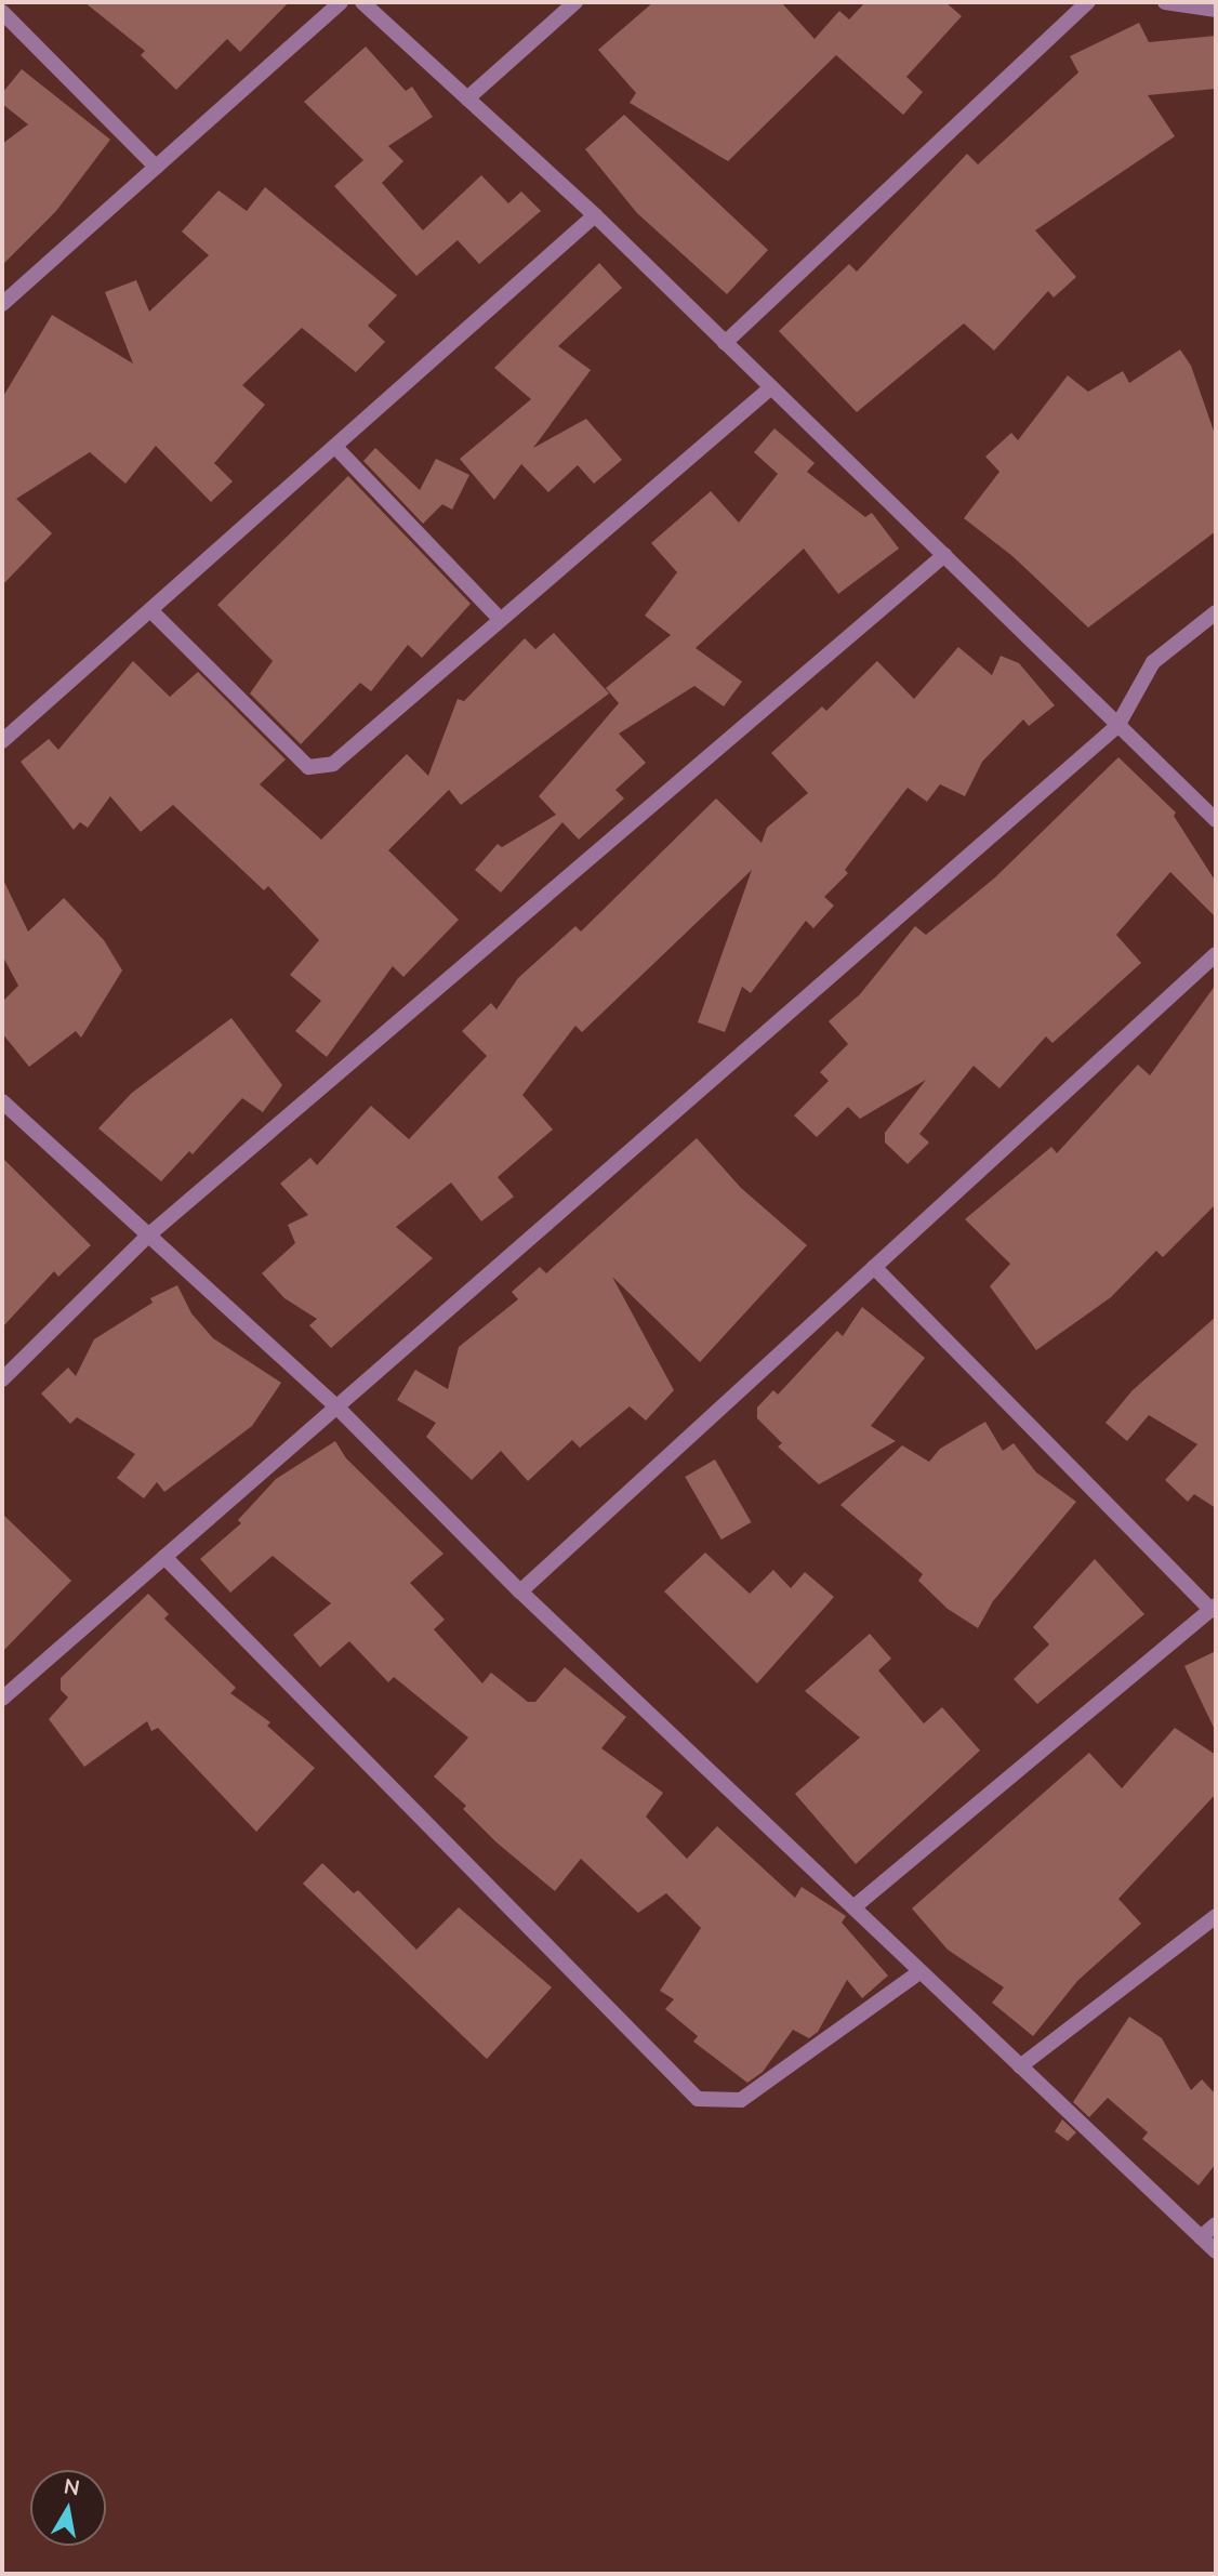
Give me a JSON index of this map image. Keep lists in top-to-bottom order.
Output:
{
  "north": "top"
}
